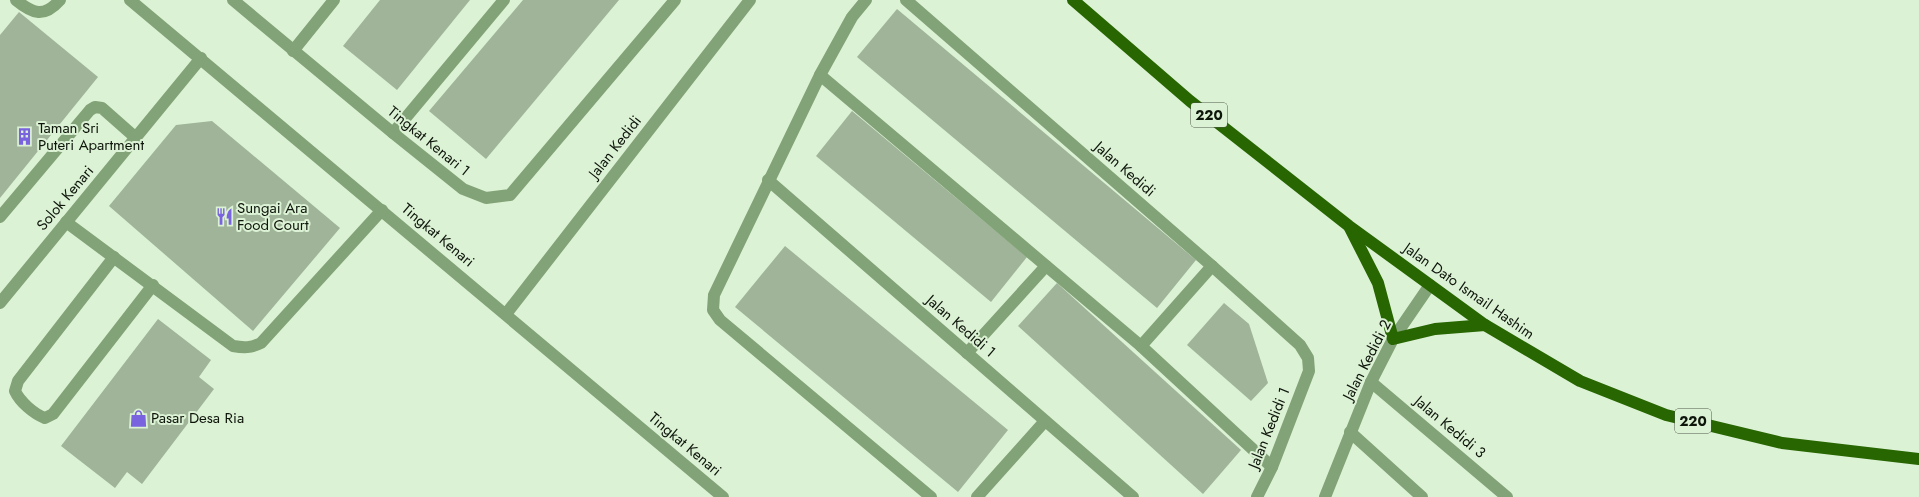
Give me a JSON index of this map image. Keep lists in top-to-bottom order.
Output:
{
  "streets": {
    "main road": ["220", "Jalan Dato Ismail Hashim"],
    "street": [
      "Tingkat Kenari 1",
      "Jalan Kedidi",
      "Solok Kenari",
      "Tingkat Kenari",
      "Jalan Kedidi 1",
      "Jalan Kedidi 2",
      "Jalan Kedidi 3"
    ]
  },
  "crossings": [
    ["Jalan Kedidi", "Tingkat Kenari"],
    ["Jalan Kedidi", "Jalan Kedidi 1"],
    ["Solok Kenari", "Tingkat Kenari"],
    ["Jalan Dato Ismail Hashim", "Jalan Kedidi 2"],
    ["Jalan Kedidi 2", "Jalan Kedidi 3"]
  ],
  "places": {
    "building": ["Taman Sri Puteri Apartment"],
    "restaurant": ["Sungai Ara Food Court"],
    "shop": ["Pasar Desa Ria"]
  }
}
